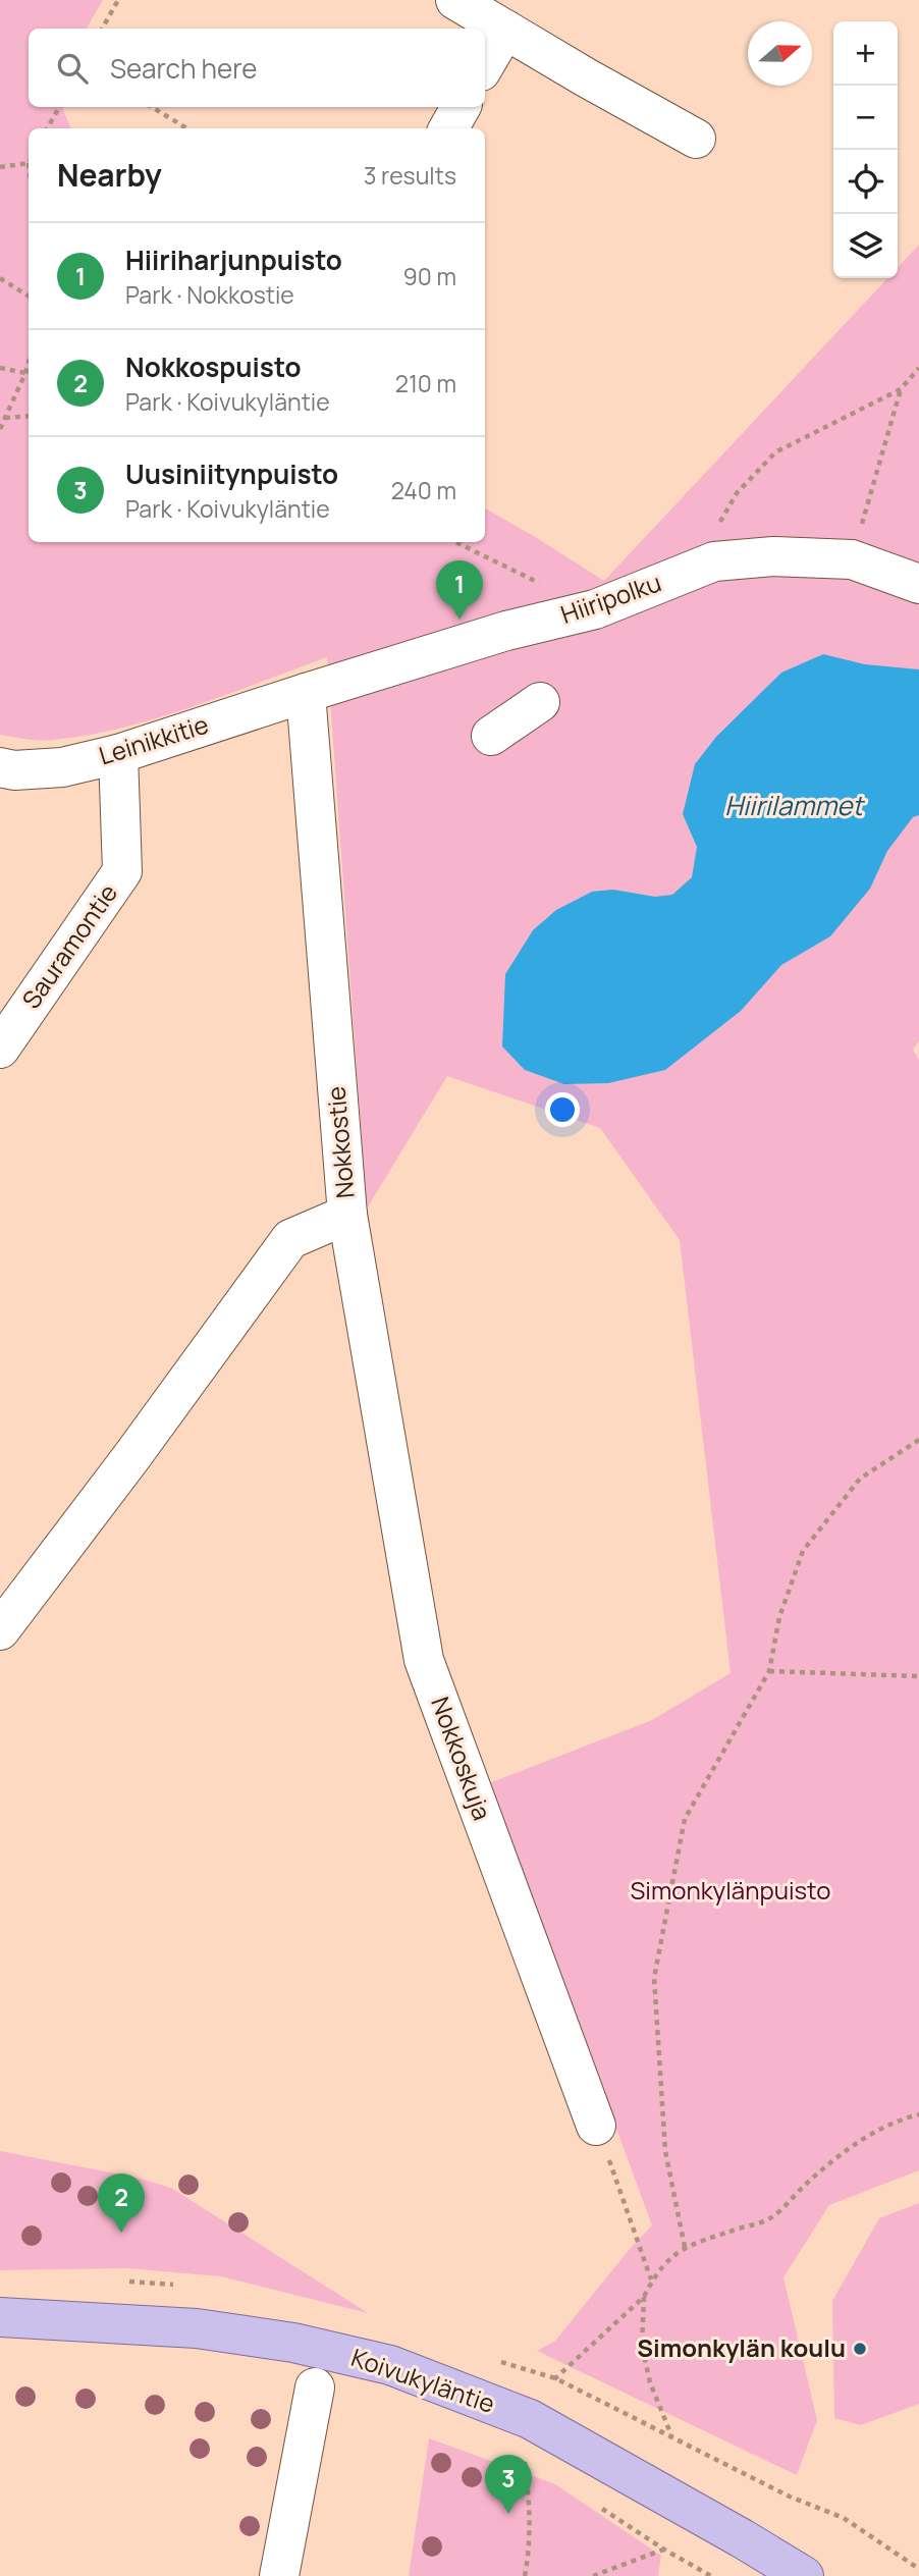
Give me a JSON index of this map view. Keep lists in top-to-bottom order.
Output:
{
  "streets": {
    "main road": ["Koivukyläntie"],
    "street": [
      "Hiiripolku",
      "Leinikkitie",
      "Sauramontie",
      "Nokkostie",
      "Nokkoskuja"
    ]
  },
  "crossings": [
    ["Hiiripolku", "Leinikkitie"],
    ["Hiiripolku", "Nokkostie"],
    ["Leinikkitie", "Sauramontie"],
    ["Leinikkitie", "Nokkostie"],
    ["Nokkostie", "Nokkoskuja"]
  ],
  "water": ["Hiirilammet"],
  "parks": ["Simonkylänpuisto"],
  "places": ["Simonkylän koulu"],
  "north": "right",
  "page": {
    "map_buttons": ["+", "−"],
    "search": "Search here",
    "heading": ["Nearby", "3 results"],
    "list": [
      {
        "mark": "1",
        "name": "Hiiriharjunpuisto",
        "note": "Park · Nokkostie",
        "value": "90 m"
      },
      {
        "mark": "2",
        "name": "Nokkospuisto",
        "note": "Park · Koivukyläntie",
        "value": "210 m"
      },
      {
        "mark": "3",
        "name": "Uusiniitynpuisto",
        "note": "Park · Koivukyläntie",
        "value": "240 m"
      }
    ],
    "pins": ["1", "2", "3"]
  }
}
